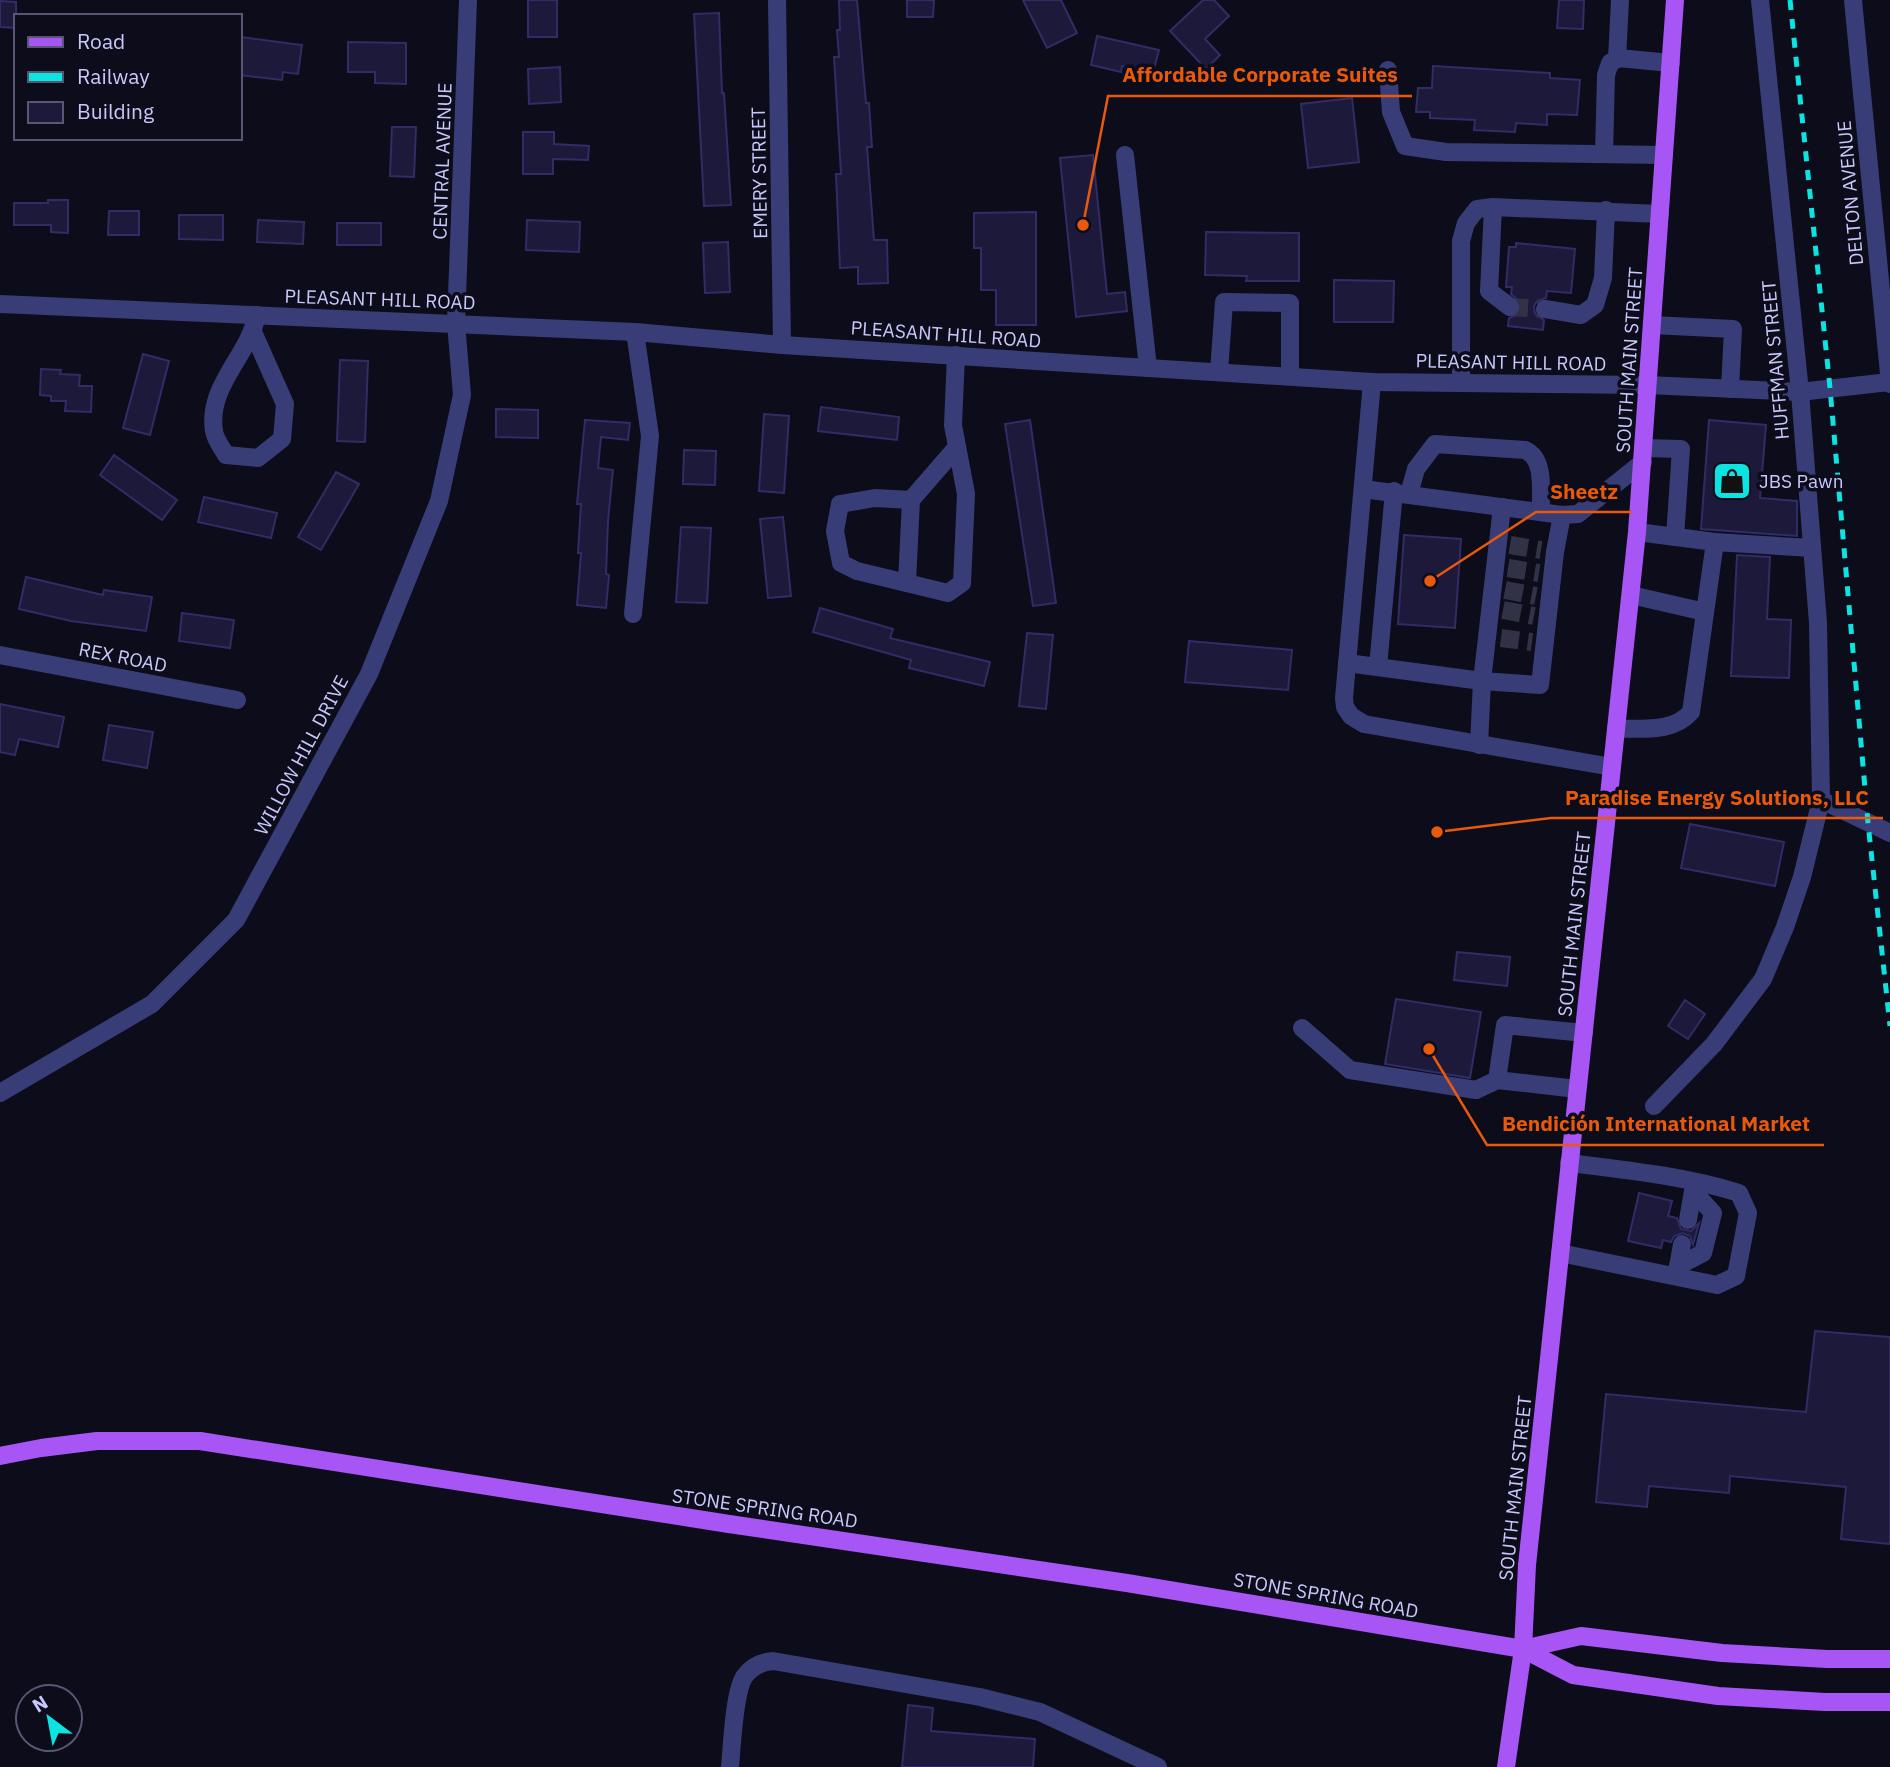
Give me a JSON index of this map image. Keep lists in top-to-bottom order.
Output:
{
  "streets": {
    "main road": ["SOUTH MAIN STREET", "STONE SPRING ROAD"],
    "street": [
      "CENTRAL AVENUE",
      "EMERY STREET",
      "DELTON AVENUE",
      "PLEASANT HILL ROAD",
      "HUFFMAN STREET",
      "REX ROAD",
      "WILLOW HILL DRIVE"
    ]
  },
  "crossings": [
    ["CENTRAL AVENUE", "PLEASANT HILL ROAD"],
    ["CENTRAL AVENUE", "WILLOW HILL DRIVE"],
    ["EMERY STREET", "PLEASANT HILL ROAD"],
    ["DELTON AVENUE", "PLEASANT HILL ROAD"],
    ["PLEASANT HILL ROAD", "SOUTH MAIN STREET"],
    ["PLEASANT HILL ROAD", "HUFFMAN STREET"],
    ["PLEASANT HILL ROAD", "WILLOW HILL DRIVE"],
    ["SOUTH MAIN STREET", "STONE SPRING ROAD"]
  ],
  "places": {
    "other": [
      "Affordable Corporate Suites",
      "Sheetz",
      "Paradise Energy Solutions, LLC",
      "Bendición International Market"
    ],
    "shop": ["JBS Pawn"]
  },
  "legend": ["Road", "Railway", "Building"],
  "north": "top left"
}
